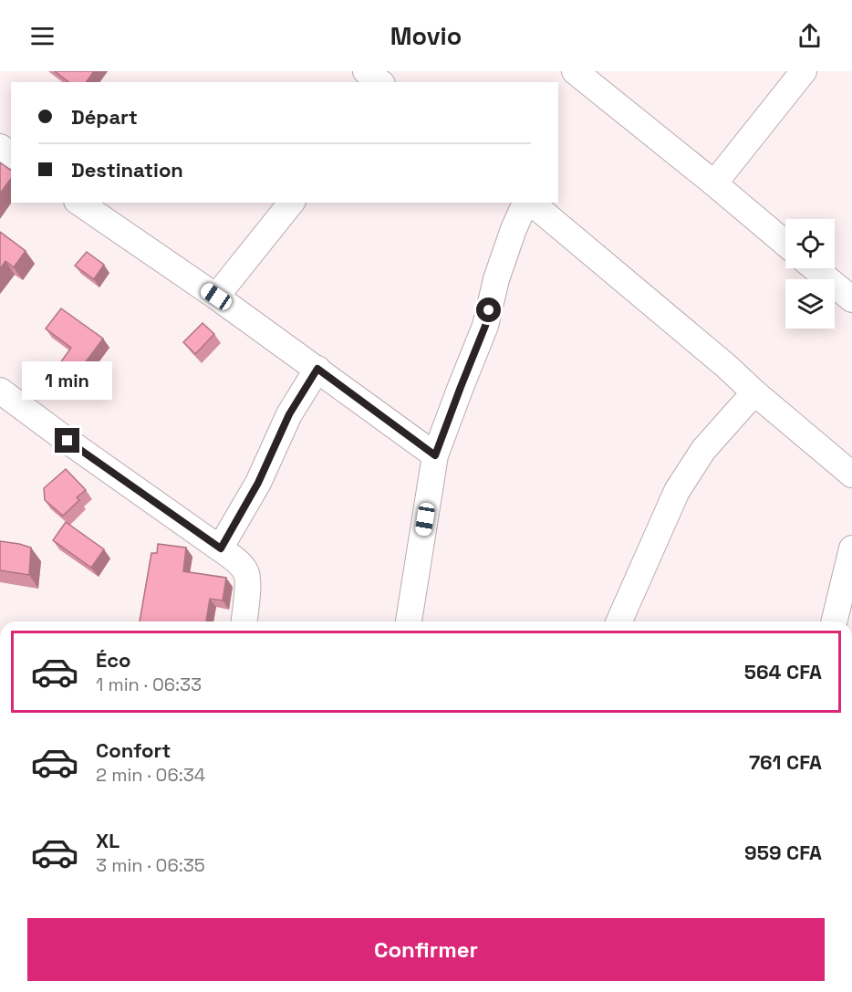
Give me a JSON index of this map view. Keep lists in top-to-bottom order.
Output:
{
  "page": {
    "header": "Movio",
    "banner": ["Départ", "Destination"],
    "bubble": "1 min",
    "list": [
      {
        "name": "Éco",
        "note": "1 min · 06:33",
        "value": "564 CFA"
      },
      {
        "name": "Confort",
        "note": "2 min · 06:34",
        "value": "761 CFA"
      },
      {
        "name": "XL",
        "note": "3 min · 06:35",
        "value": "959 CFA"
      }
    ],
    "buttons": "Confirmer"
  }
}
